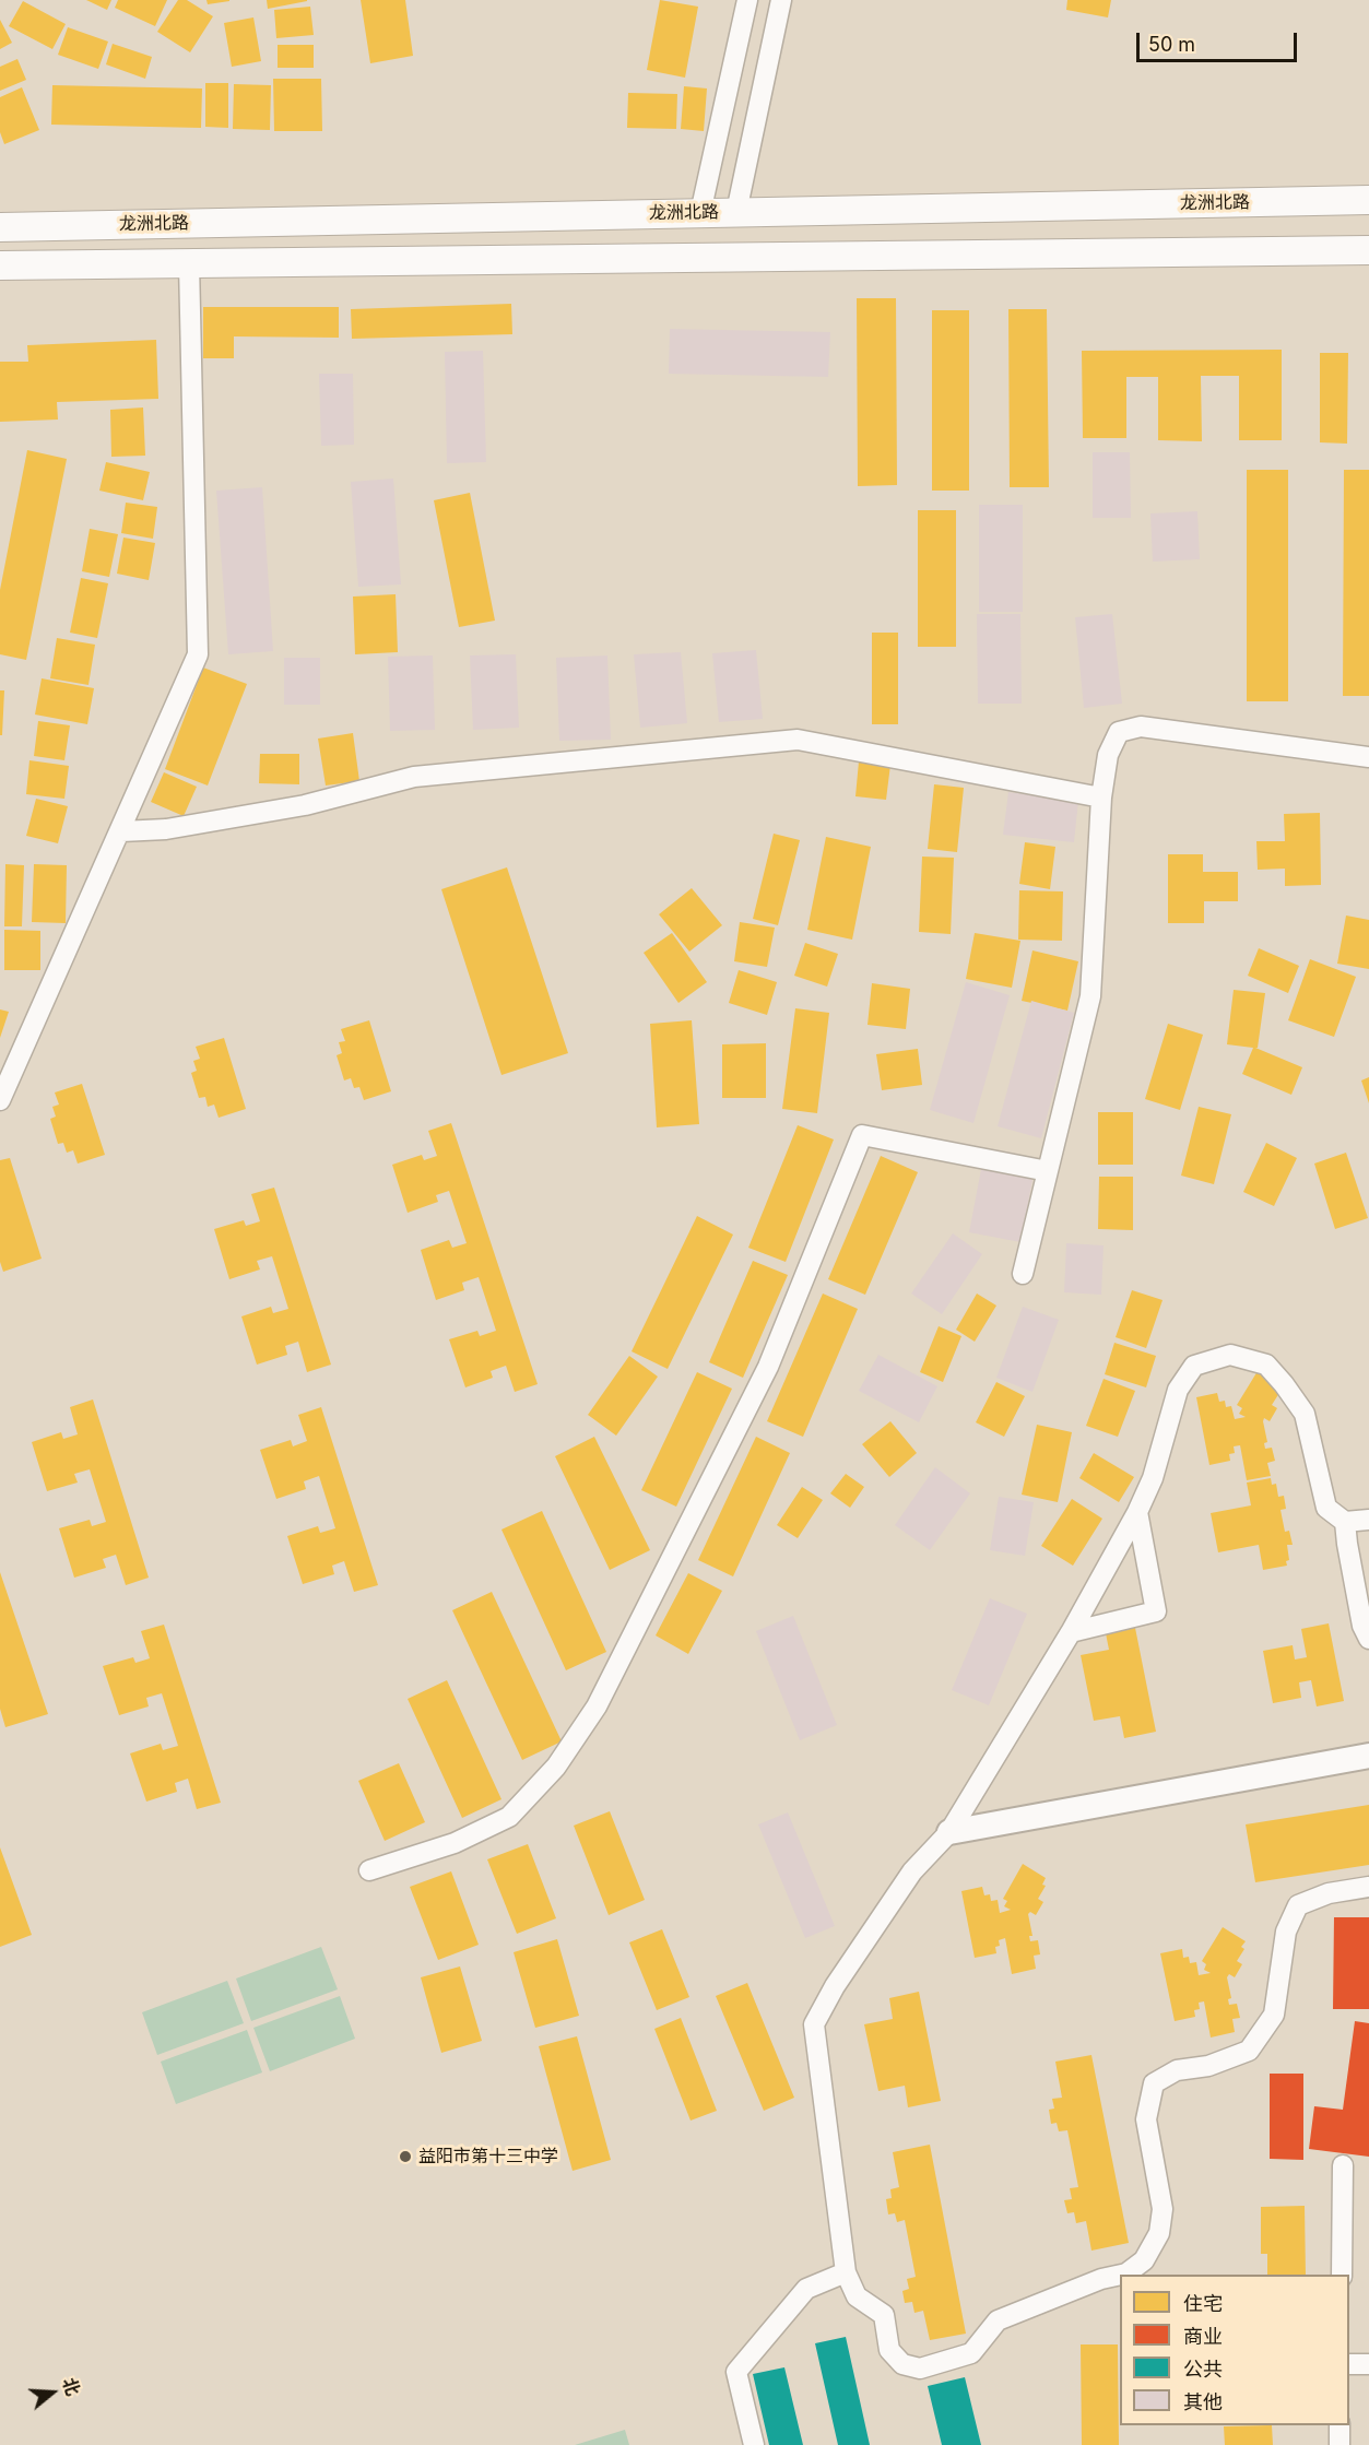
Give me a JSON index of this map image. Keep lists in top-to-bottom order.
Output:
{
  "streets": {
    "main road": ["龙洲北路"]
  },
  "places": ["益阳市第十三中学"],
  "legend": [
    "住宅",
    "商业",
    "公共",
    "其他"
  ],
  "scale_bar": "50 m",
  "north": "right"
}
